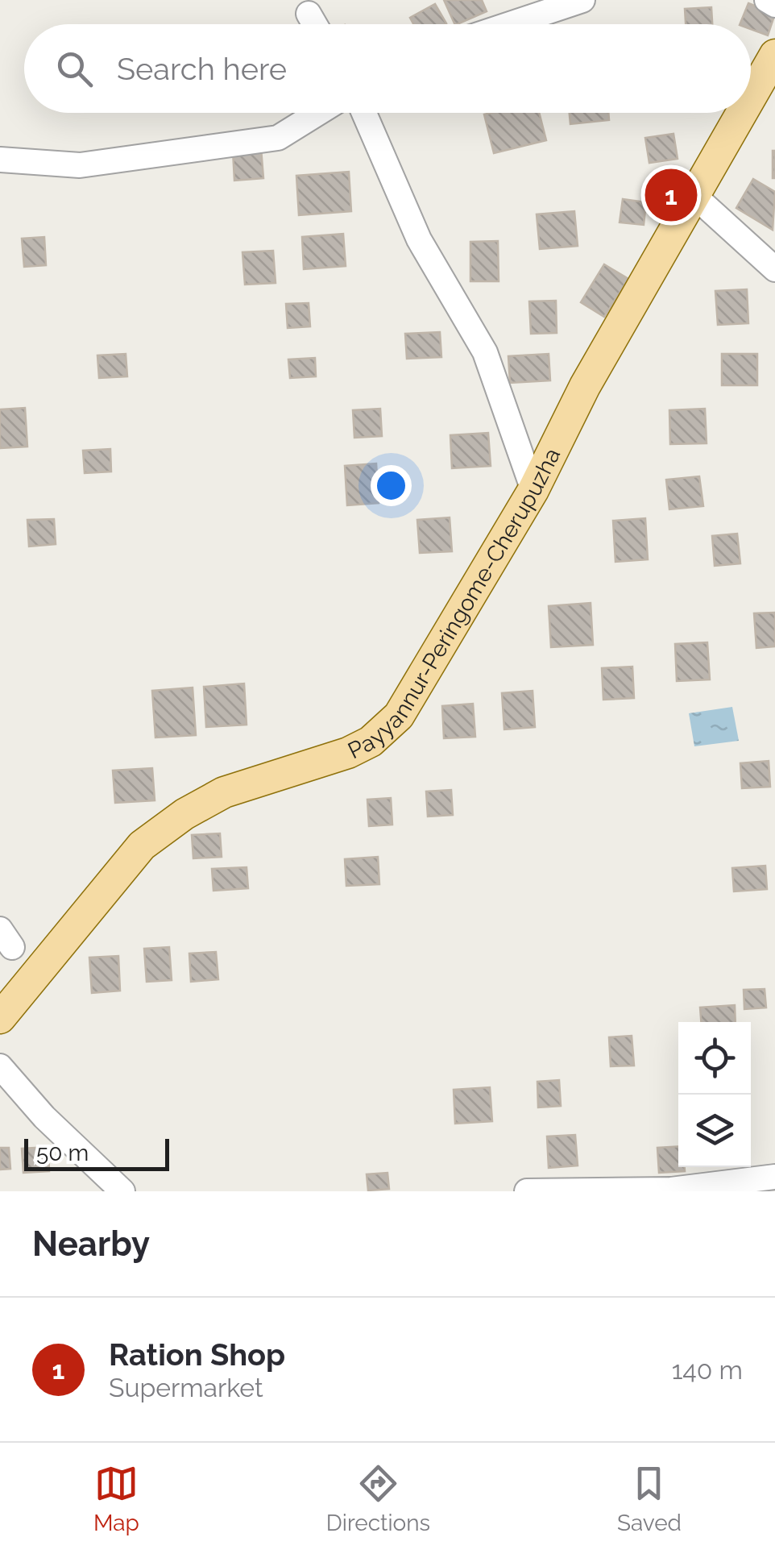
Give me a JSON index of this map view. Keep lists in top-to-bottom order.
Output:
{
  "streets": {
    "main road": ["Payyannur-Peringome-Cherupuzha"]
  },
  "scale_bar": "50 m",
  "page": {
    "search": "Search here",
    "pins": "1",
    "scale": "50 m",
    "heading": "Nearby",
    "list": [
      {
        "mark": "1",
        "name": "Ration Shop",
        "note": "Supermarket",
        "value": "140 m"
      }
    ],
    "nav": ["Map", "Directions", "Saved"]
  }
}
